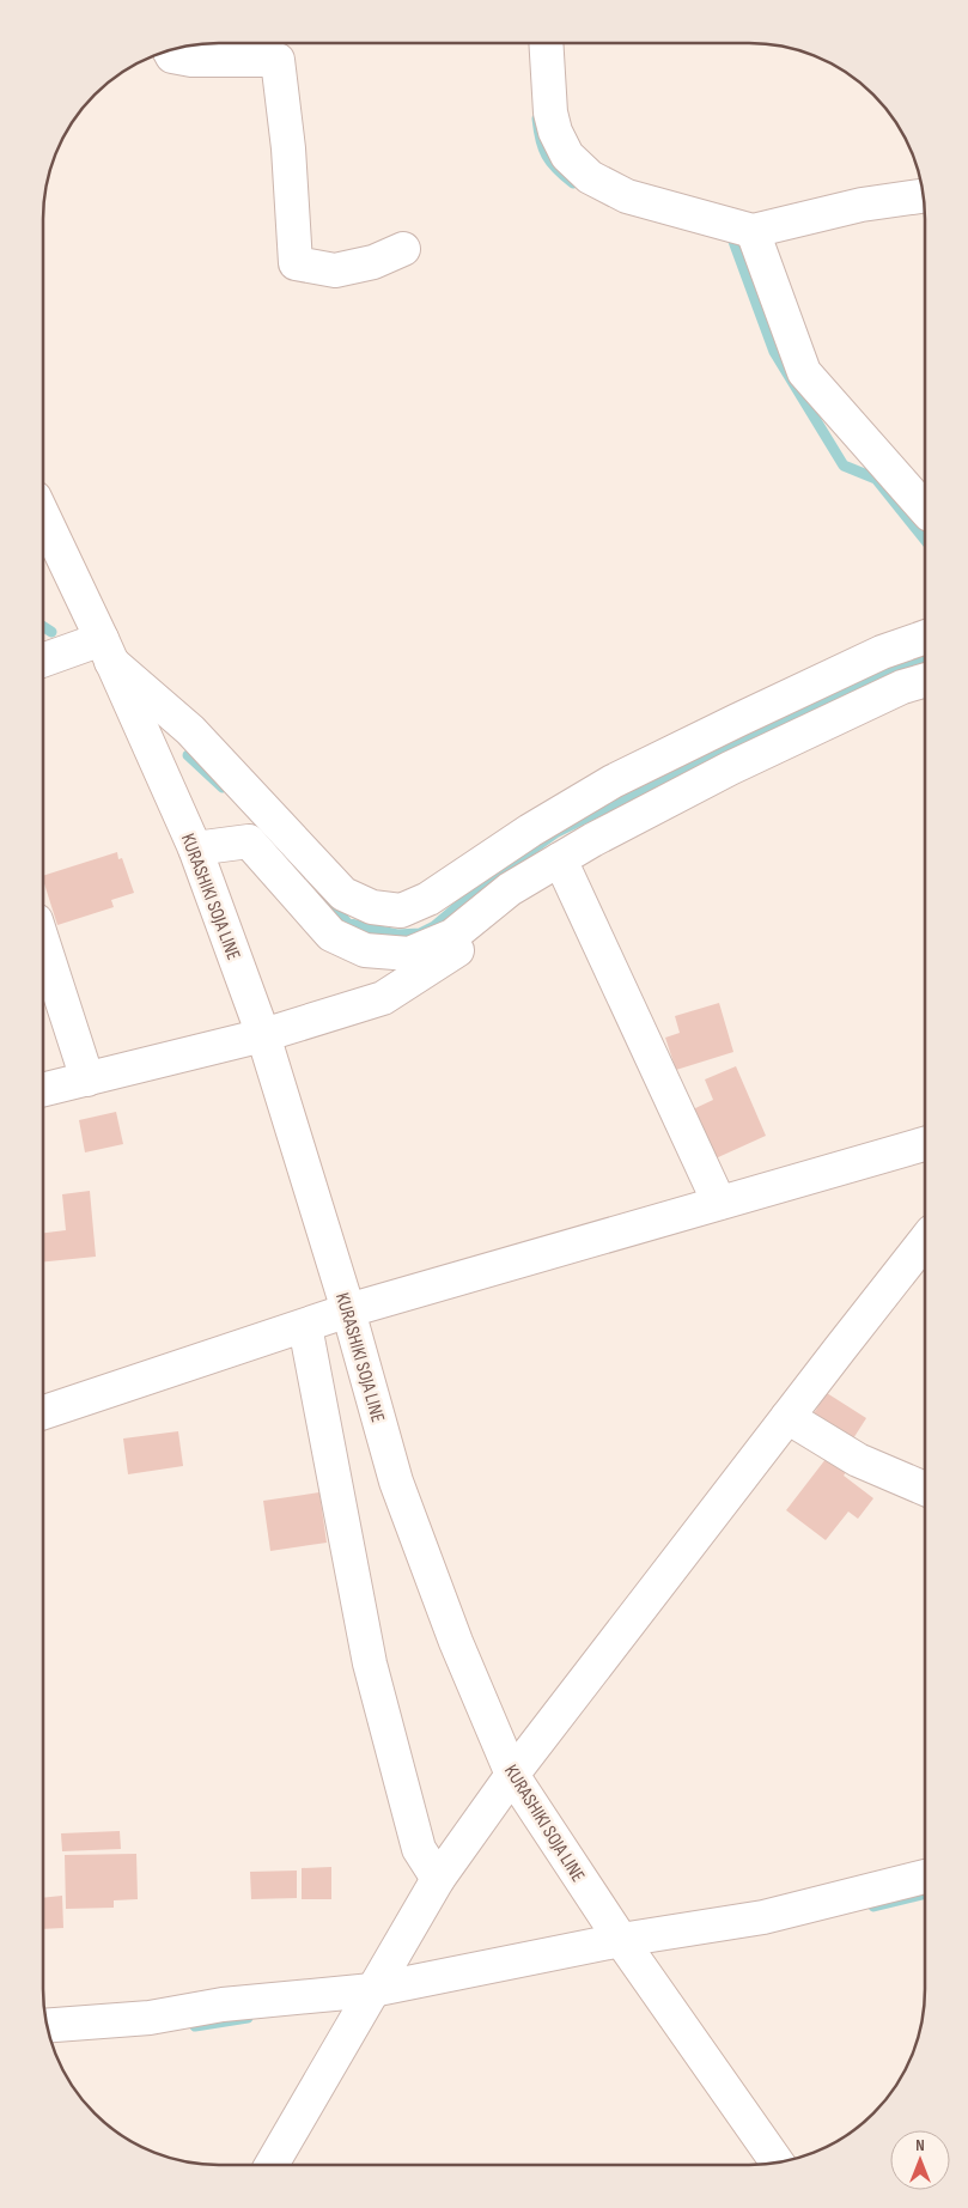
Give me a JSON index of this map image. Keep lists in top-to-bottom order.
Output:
{
  "streets": {
    "street": ["KURASHIKI SOJA LINE"]
  },
  "north": "top"
}
